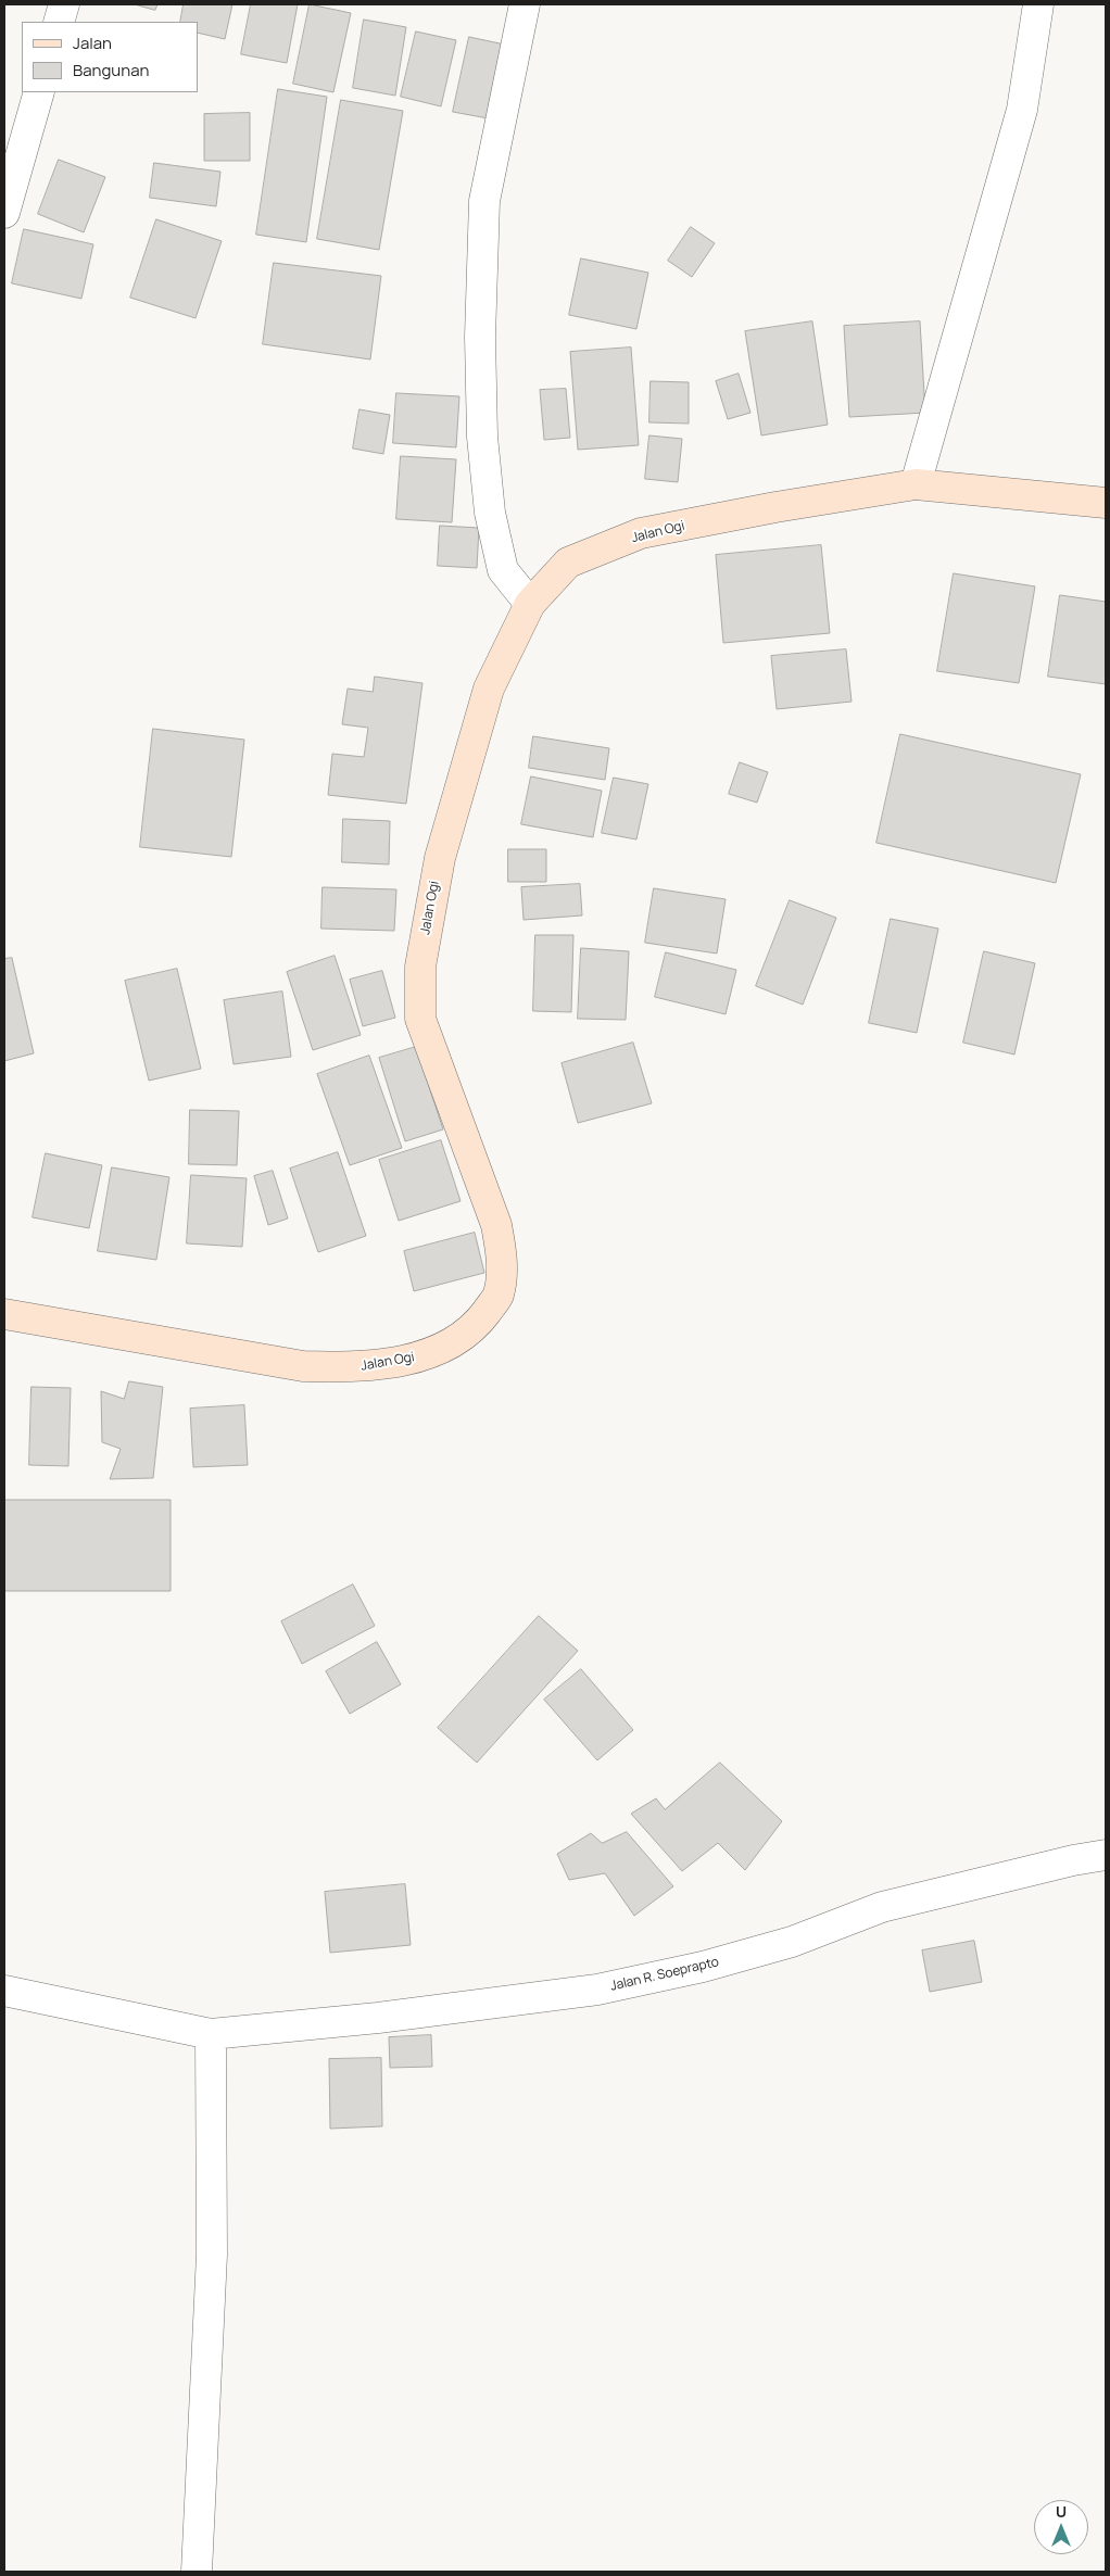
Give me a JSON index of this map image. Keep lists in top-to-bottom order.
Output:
{
  "streets": {
    "street": ["Jalan Ogi", "Jalan R. Soeprapto"]
  },
  "legend": ["Jalan", "Bangunan"],
  "north": "top"
}
